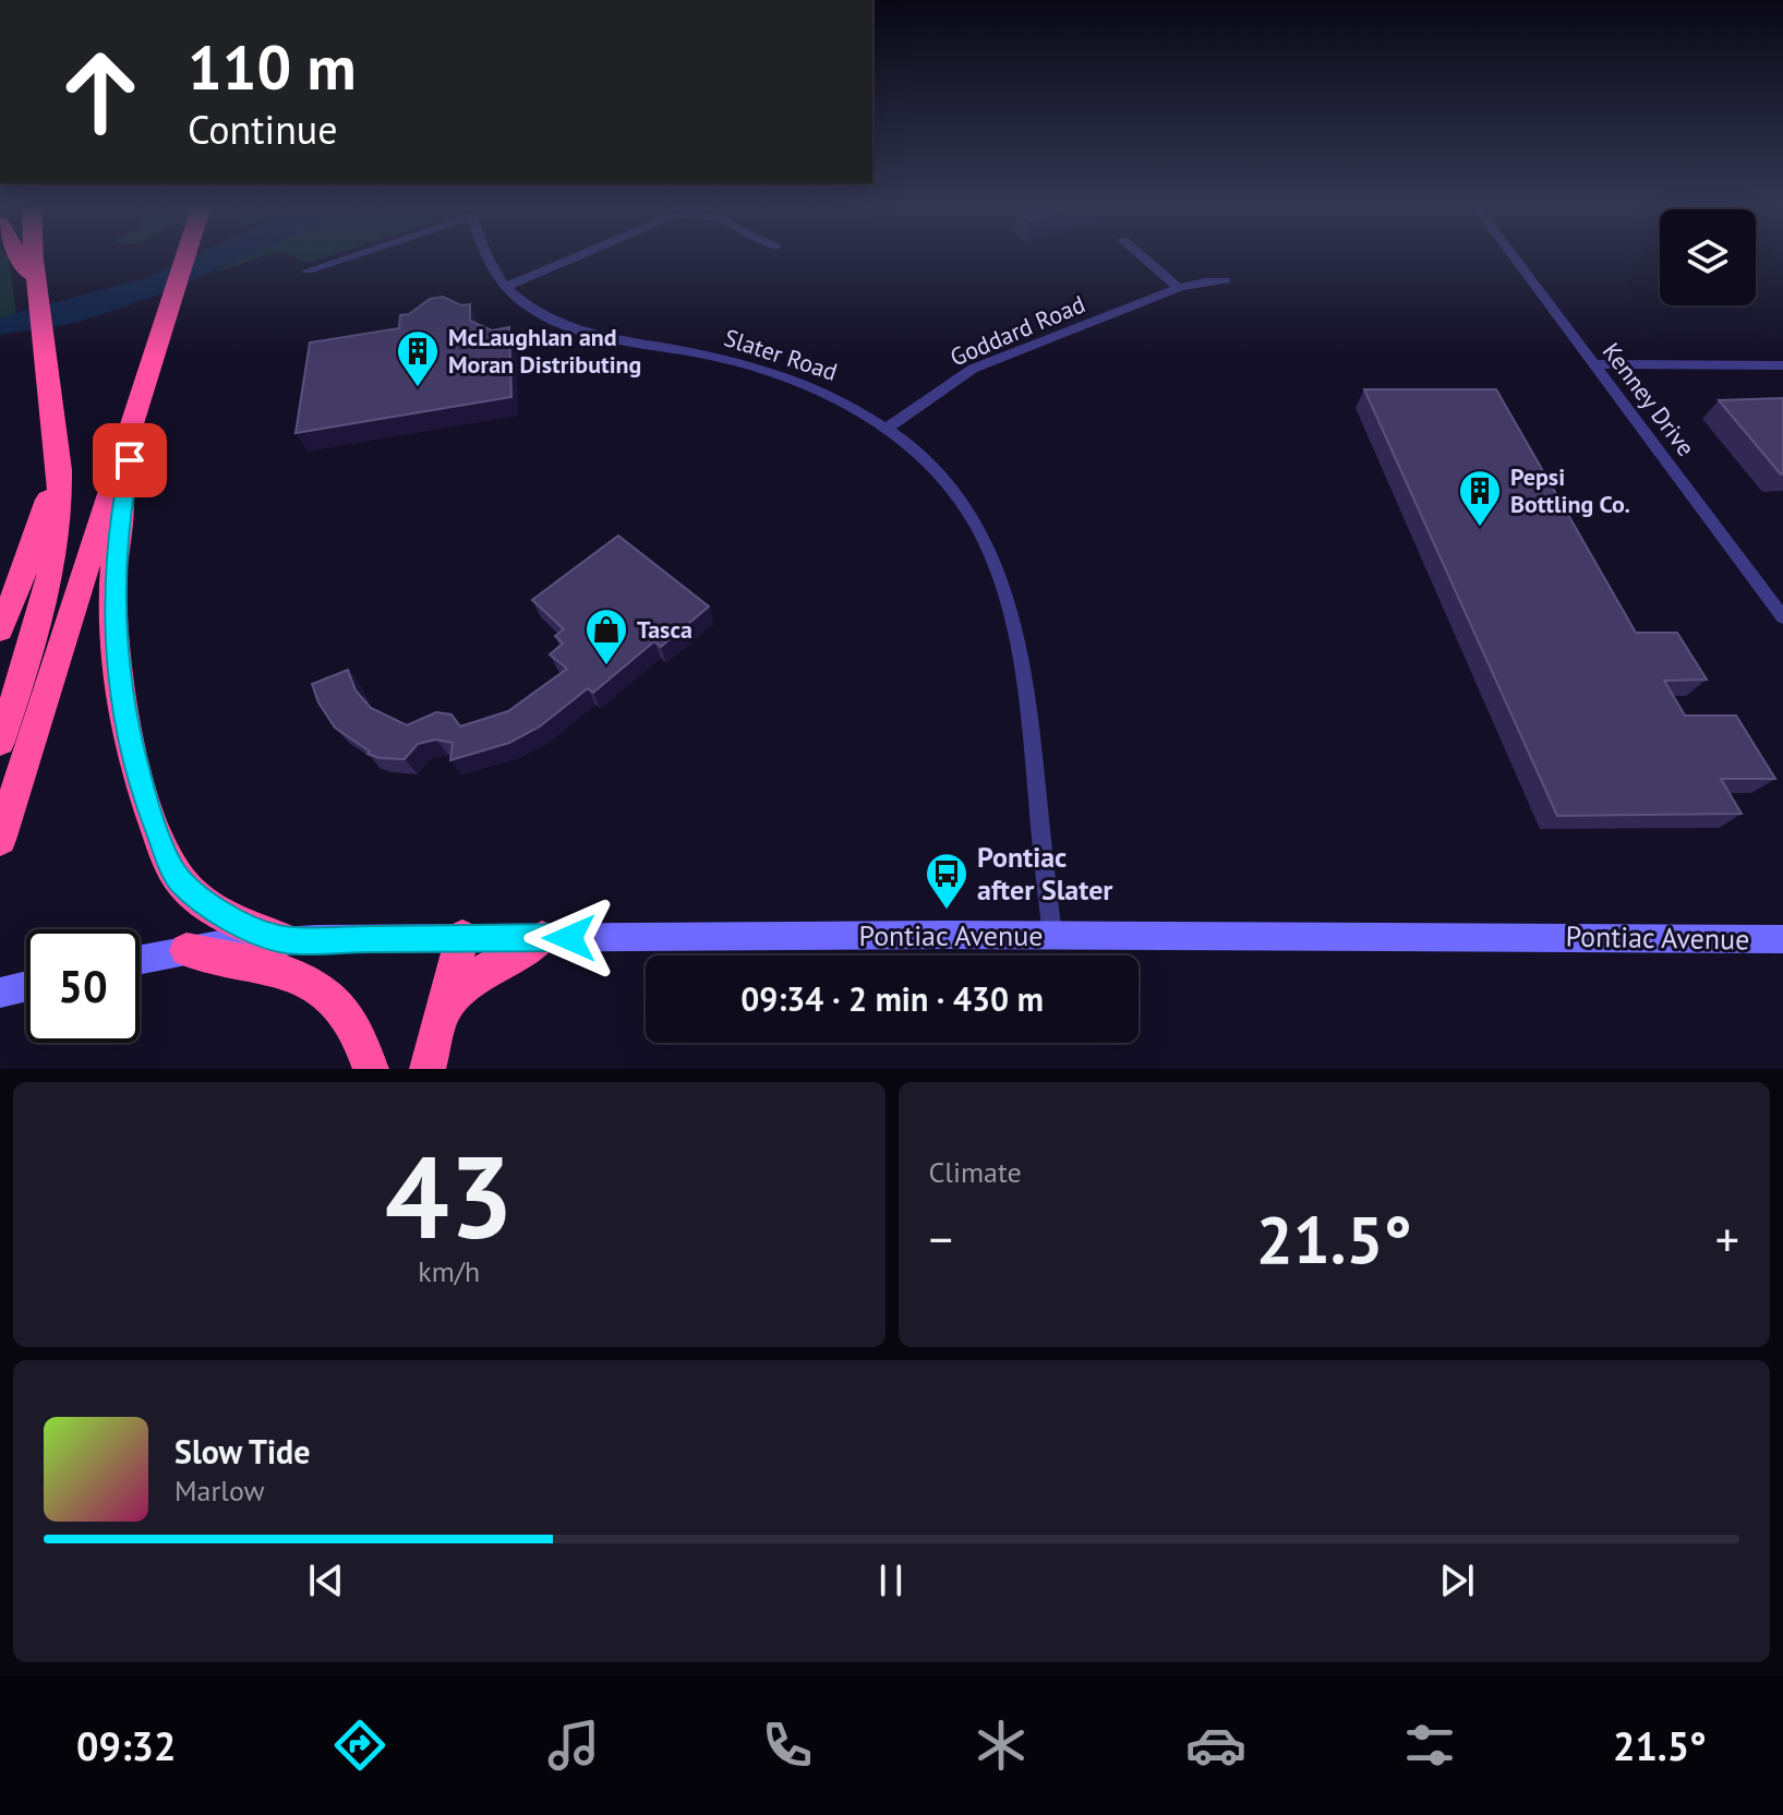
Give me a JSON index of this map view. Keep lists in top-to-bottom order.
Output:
{
  "streets": {
    "main road": ["Pontiac Avenue"],
    "street": ["Goddard Road", "Slater Road", "Kenney Drive"]
  },
  "crossings": [
    ["Goddard Road", "Slater Road"],
    ["Slater Road", "Pontiac Avenue"]
  ],
  "places": {
    "building": ["McLaughlan and Moran Distributing", "Pepsi Bottling Co."],
    "shop": ["Tasca"],
    "bus stop": ["Pontiac after Slater"]
  },
  "page": {
    "turn": ["110 m", "Continue"],
    "limit": "50",
    "trip": "09:34 · 2 min · 430 m",
    "tile": [
      ["43", "km/h"],
      "Climate"
    ],
    "heat": ["−", "21.5°", "+"],
    "song": ["Slow Tide", "Marlow"],
    "tabs": ["09:32", "21.5°"]
  }
}
